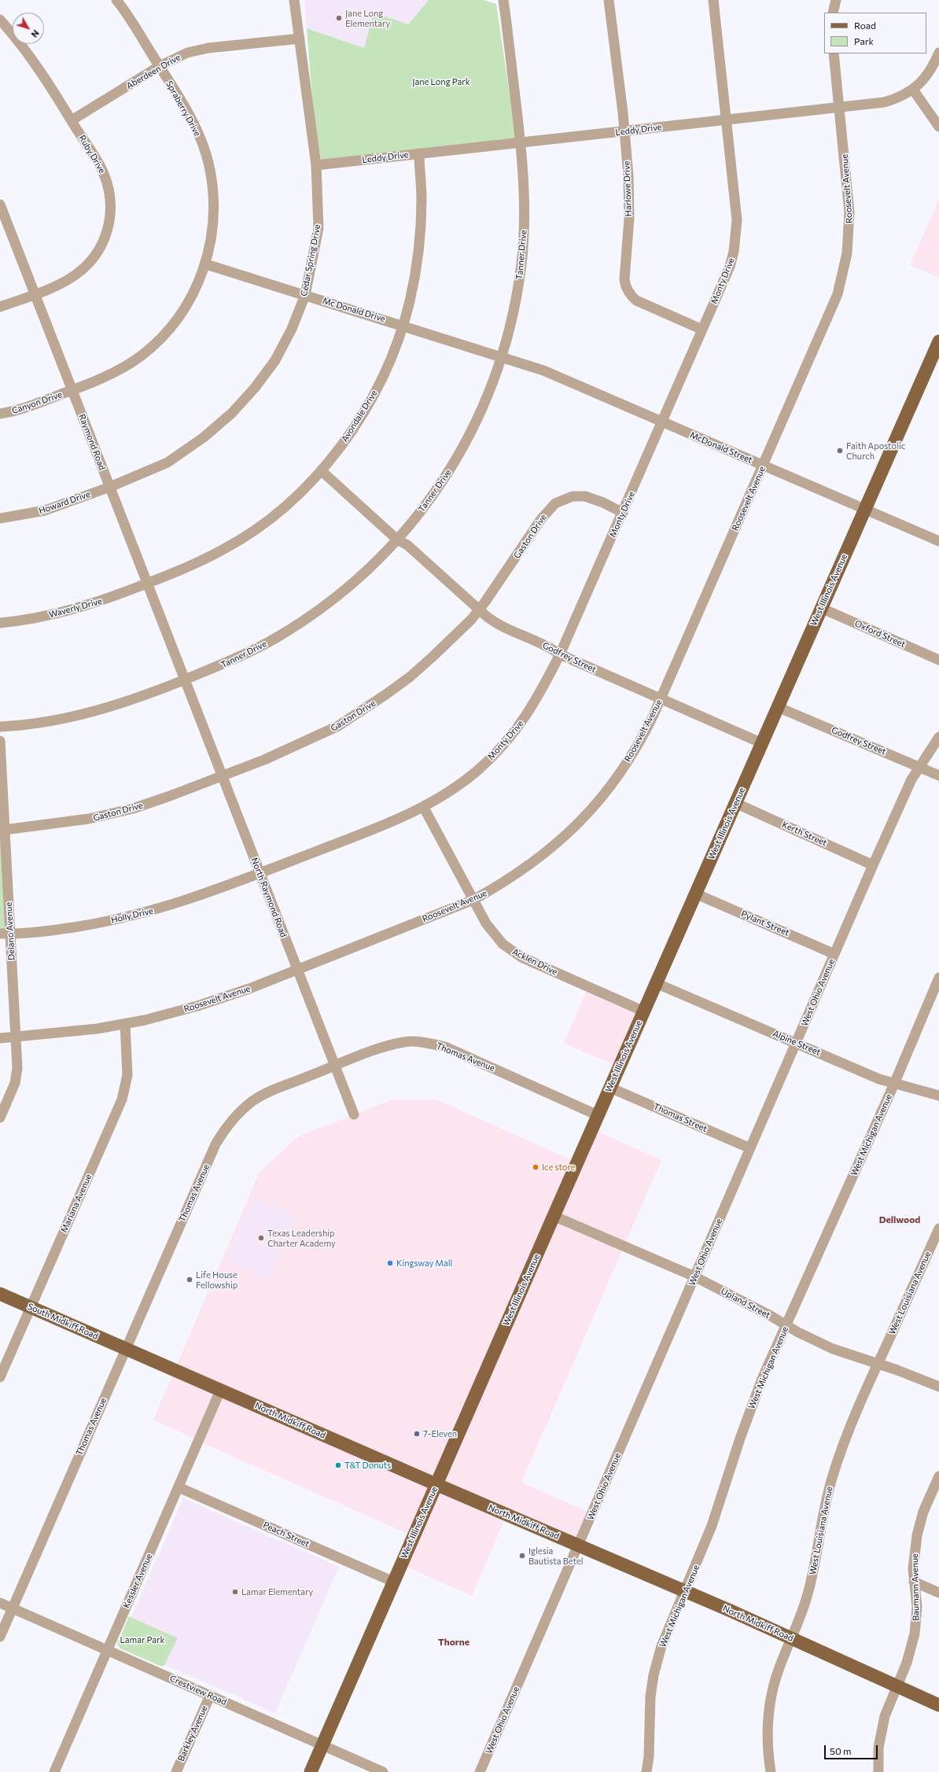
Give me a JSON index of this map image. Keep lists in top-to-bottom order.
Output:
{
  "streets": {
    "main road": ["West Illinois Avenue", "South Midkiff Road", "North Midkiff Road"],
    "street": [
      "Aberdeen Drive",
      "Spraberry Drive",
      "Leddy Drive",
      "Ruby Drive",
      "Harlowe Drive",
      "Roosevelt Avenue",
      "Tanner Drive",
      "Cedar Spring Drive",
      "Monty Drive",
      "Mc Donald Drive",
      "Canyon Drive",
      "Avondale Drive",
      "Raymond Road",
      "McDonald Street",
      "Howard Drive",
      "Gaston Drive",
      "Waverly Drive",
      "Oxford Street",
      "Godfrey Street",
      "Kerth Street",
      "North Raymond Road",
      "Holly Drive",
      "Pylant Street",
      "Delano Avenue",
      "Acklen Drive",
      "West Ohio Avenue",
      "Alpine Street",
      "Thomas Avenue",
      "Thomas Street",
      "West Michigan Avenue",
      "Mariana Avenue",
      "West Louisiana Avenue",
      "Upland Street",
      "Peach Street",
      "Kessler Avenue",
      "Baumann Avenue",
      "Crestview Road",
      "Barkley Avenue"
    ]
  },
  "crossings": [
    ["Aberdeen Drive", "Spraberry Drive"],
    ["Aberdeen Drive", "Ruby Drive"],
    ["Aberdeen Drive", "Cedar Spring Drive"],
    ["Spraberry Drive", "Mc Donald Drive"],
    ["Spraberry Drive", "Canyon Drive"],
    ["Spraberry Drive", "Raymond Road"],
    ["Leddy Drive", "Harlowe Drive"],
    ["Leddy Drive", "Roosevelt Avenue"],
    ["Leddy Drive", "Tanner Drive"],
    ["Leddy Drive", "Cedar Spring Drive"],
    ["Leddy Drive", "Monty Drive"],
    ["Leddy Drive", "Avondale Drive"],
    ["Ruby Drive", "Raymond Road"],
    ["Harlowe Drive", "Monty Drive"],
    ["Roosevelt Avenue", "McDonald Street"],
    ["Roosevelt Avenue", "Godfrey Street"],
    ["Roosevelt Avenue", "North Raymond Road"],
    ["Roosevelt Avenue", "Delano Avenue"],
    ["Roosevelt Avenue", "Acklen Drive"],
    ["Roosevelt Avenue", "Mariana Avenue"],
    ["Tanner Drive", "Mc Donald Drive"],
    ["Tanner Drive", "Raymond Road"],
    ["Tanner Drive", "McDonald Street"],
    ["Tanner Drive", "Godfrey Street"],
    ["Tanner Drive", "North Raymond Road"],
    ["Cedar Spring Drive", "Mc Donald Drive"],
    ["Cedar Spring Drive", "Raymond Road"],
    ["Cedar Spring Drive", "Howard Drive"],
    ["Monty Drive", "McDonald Street"],
    ["Monty Drive", "Gaston Drive"],
    ["Monty Drive", "Godfrey Street"],
    ["Monty Drive", "North Raymond Road"],
    ["Monty Drive", "Holly Drive"],
    ["Monty Drive", "Acklen Drive"],
    ["Mc Donald Drive", "Avondale Drive"],
    ["Mc Donald Drive", "McDonald Street"],
    ["Canyon Drive", "Raymond Road"],
    ["Avondale Drive", "Raymond Road"],
    ["Avondale Drive", "Waverly Drive"],
    ["Raymond Road", "Howard Drive"],
    ["Raymond Road", "Waverly Drive"],
    ["Raymond Road", "North Raymond Road"],
    ["McDonald Street", "West Illinois Avenue"],
    ["Gaston Drive", "Godfrey Street"],
    ["Gaston Drive", "North Raymond Road"],
    ["Gaston Drive", "Delano Avenue"],
    ["West Illinois Avenue", "Oxford Street"],
    ["West Illinois Avenue", "Godfrey Street"],
    ["West Illinois Avenue", "Kerth Street"],
    ["West Illinois Avenue", "Pylant Street"],
    ["West Illinois Avenue", "Acklen Drive"],
    ["West Illinois Avenue", "Alpine Street"],
    ["West Illinois Avenue", "Thomas Avenue"],
    ["West Illinois Avenue", "Thomas Street"],
    ["West Illinois Avenue", "Upland Street"],
    ["West Illinois Avenue", "North Midkiff Road"],
    ["West Illinois Avenue", "Peach Street"],
    ["West Illinois Avenue", "Crestview Road"],
    ["Godfrey Street", "West Ohio Avenue"],
    ["Kerth Street", "West Ohio Avenue"],
    ["North Raymond Road", "Holly Drive"],
    ["North Raymond Road", "Thomas Avenue"],
    ["Holly Drive", "Delano Avenue"],
    ["Pylant Street", "West Ohio Avenue"],
    ["West Ohio Avenue", "Alpine Street"],
    ["West Ohio Avenue", "Thomas Street"],
    ["West Ohio Avenue", "Upland Street"],
    ["West Ohio Avenue", "North Midkiff Road"],
    ["Alpine Street", "West Michigan Avenue"],
    ["Thomas Avenue", "South Midkiff Road"],
    ["Thomas Avenue", "North Midkiff Road"],
    ["Thomas Avenue", "Crestview Road"],
    ["West Michigan Avenue", "Upland Street"],
    ["West Michigan Avenue", "North Midkiff Road"],
    ["Mariana Avenue", "South Midkiff Road"],
    ["West Louisiana Avenue", "Upland Street"],
    ["West Louisiana Avenue", "North Midkiff Road"],
    ["South Midkiff Road", "North Midkiff Road"],
    ["North Midkiff Road", "Kessler Avenue"],
    ["North Midkiff Road", "Baumann Avenue"],
    ["Peach Street", "Kessler Avenue"],
    ["Kessler Avenue", "Crestview Road"],
    ["Crestview Road", "Barkley Avenue"]
  ],
  "districts": ["Dellwood", "Thorne"],
  "parks": ["Jane Long Park", "Lamar Park"],
  "places": [
    "Jane Long Elementary",
    "Faith Apostolic Church",
    "Ice store",
    "Texas Leadership Charter Academy",
    "Kingsway Mall",
    "Life House Fellowship",
    "7-Eleven",
    "T&T Donuts",
    "Iglesia Bautista Betel",
    "Lamar Elementary"
  ],
  "legend": ["Road", "Park"],
  "scale_bar": "50 m",
  "north": "bottom right"
}
